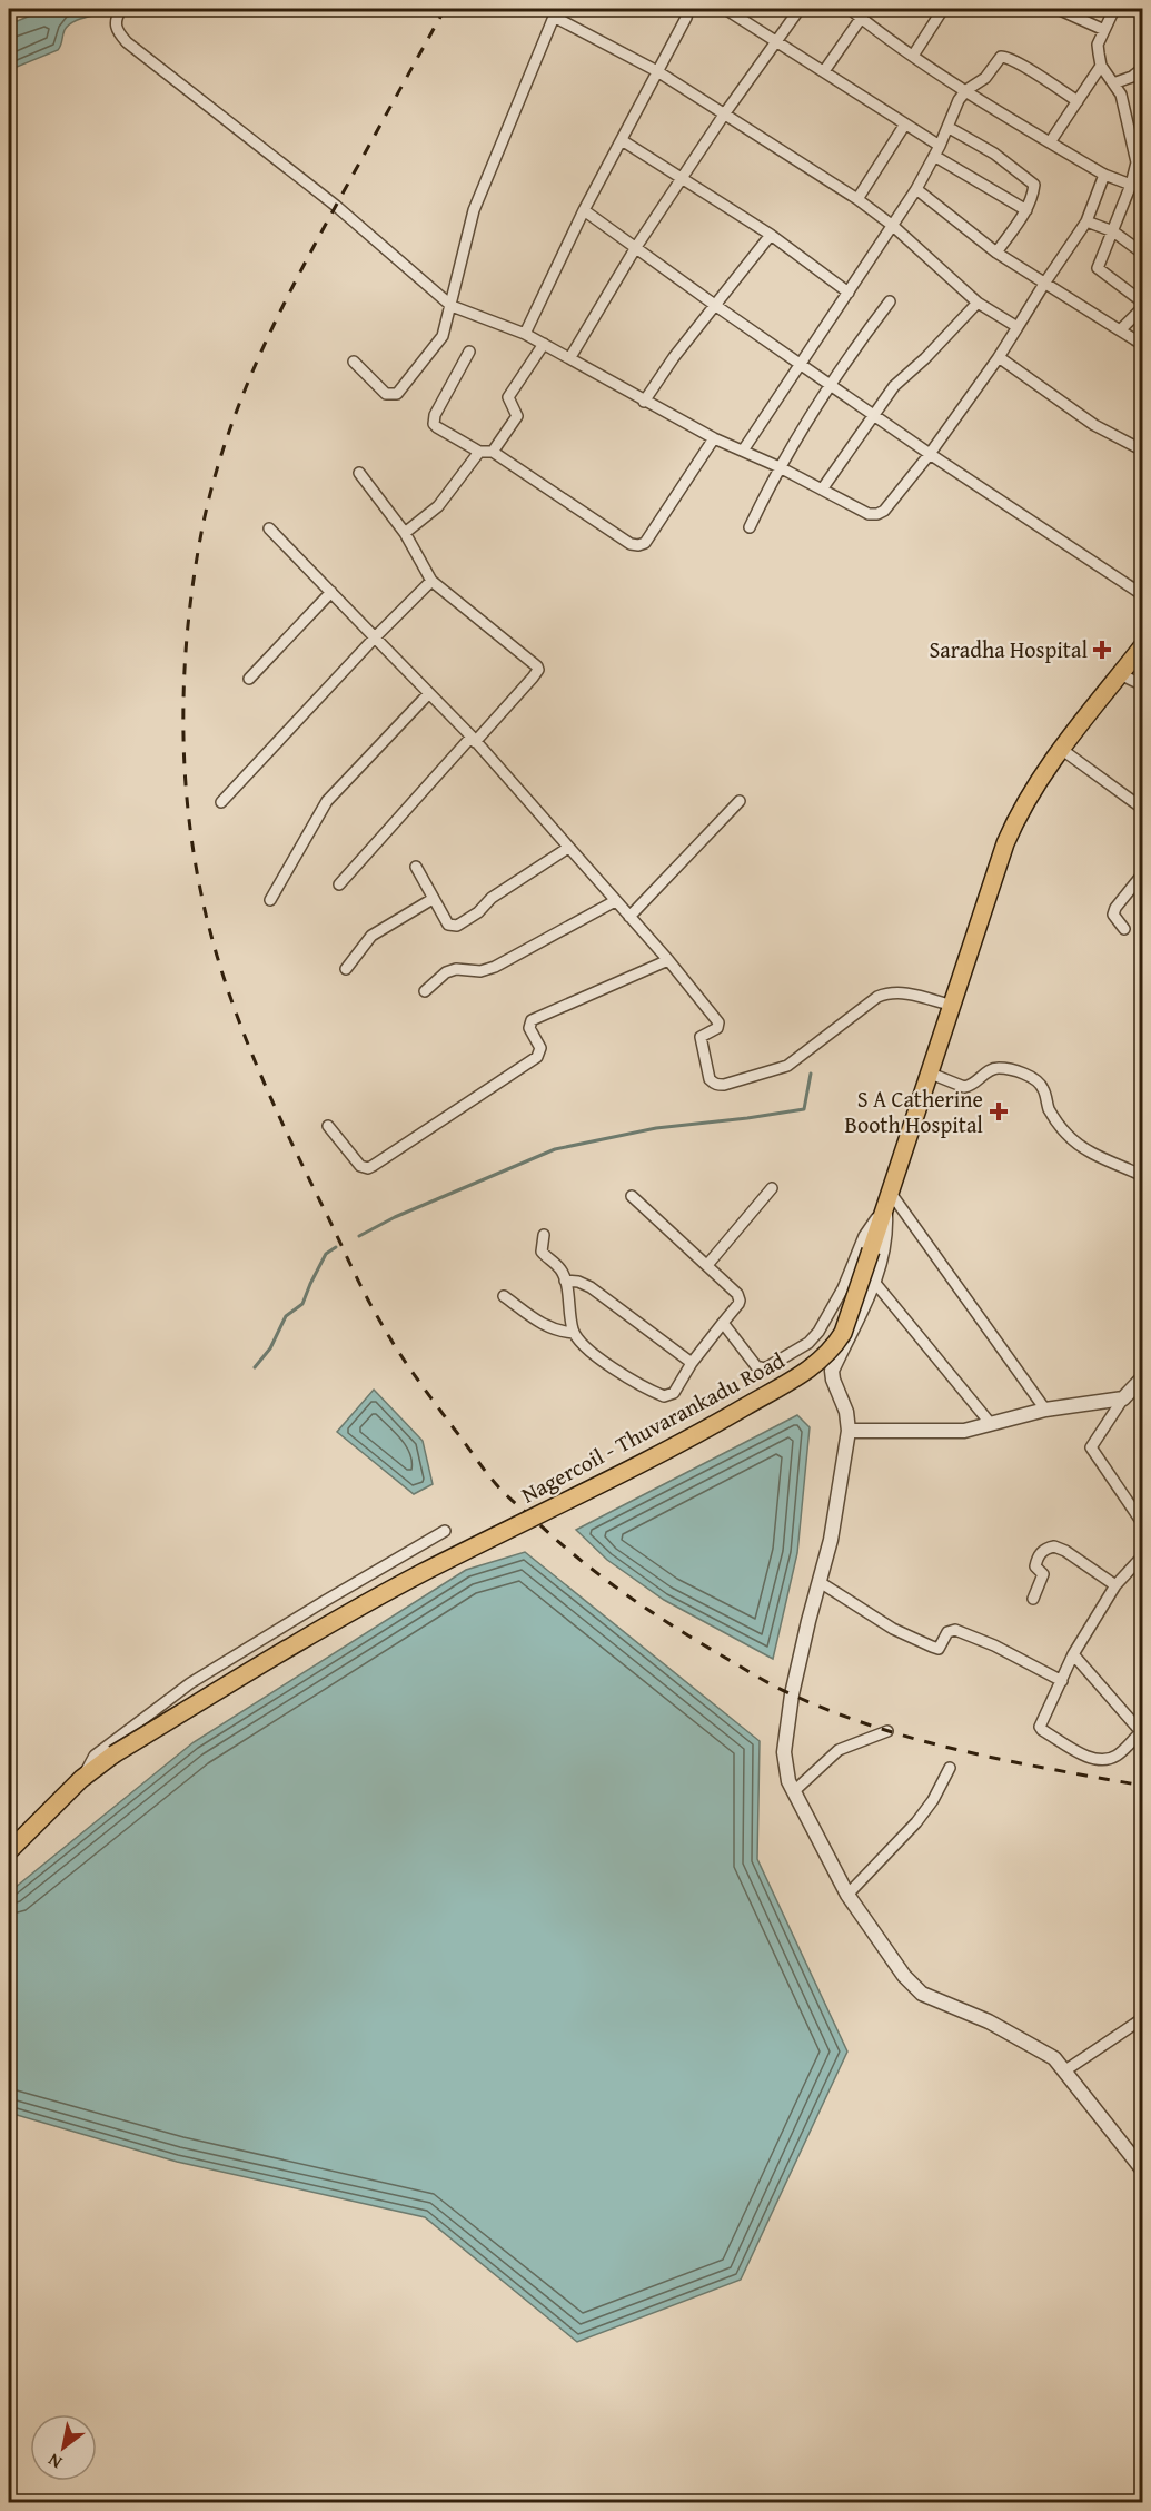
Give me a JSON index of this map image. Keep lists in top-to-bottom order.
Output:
{
  "streets": {
    "main road": ["Nagercoil - Thuvarankadu Road"]
  },
  "places": {
    "health": ["Saradha Hospital", "S A Catherine Booth Hospital"]
  },
  "north": "bottom left"
}
